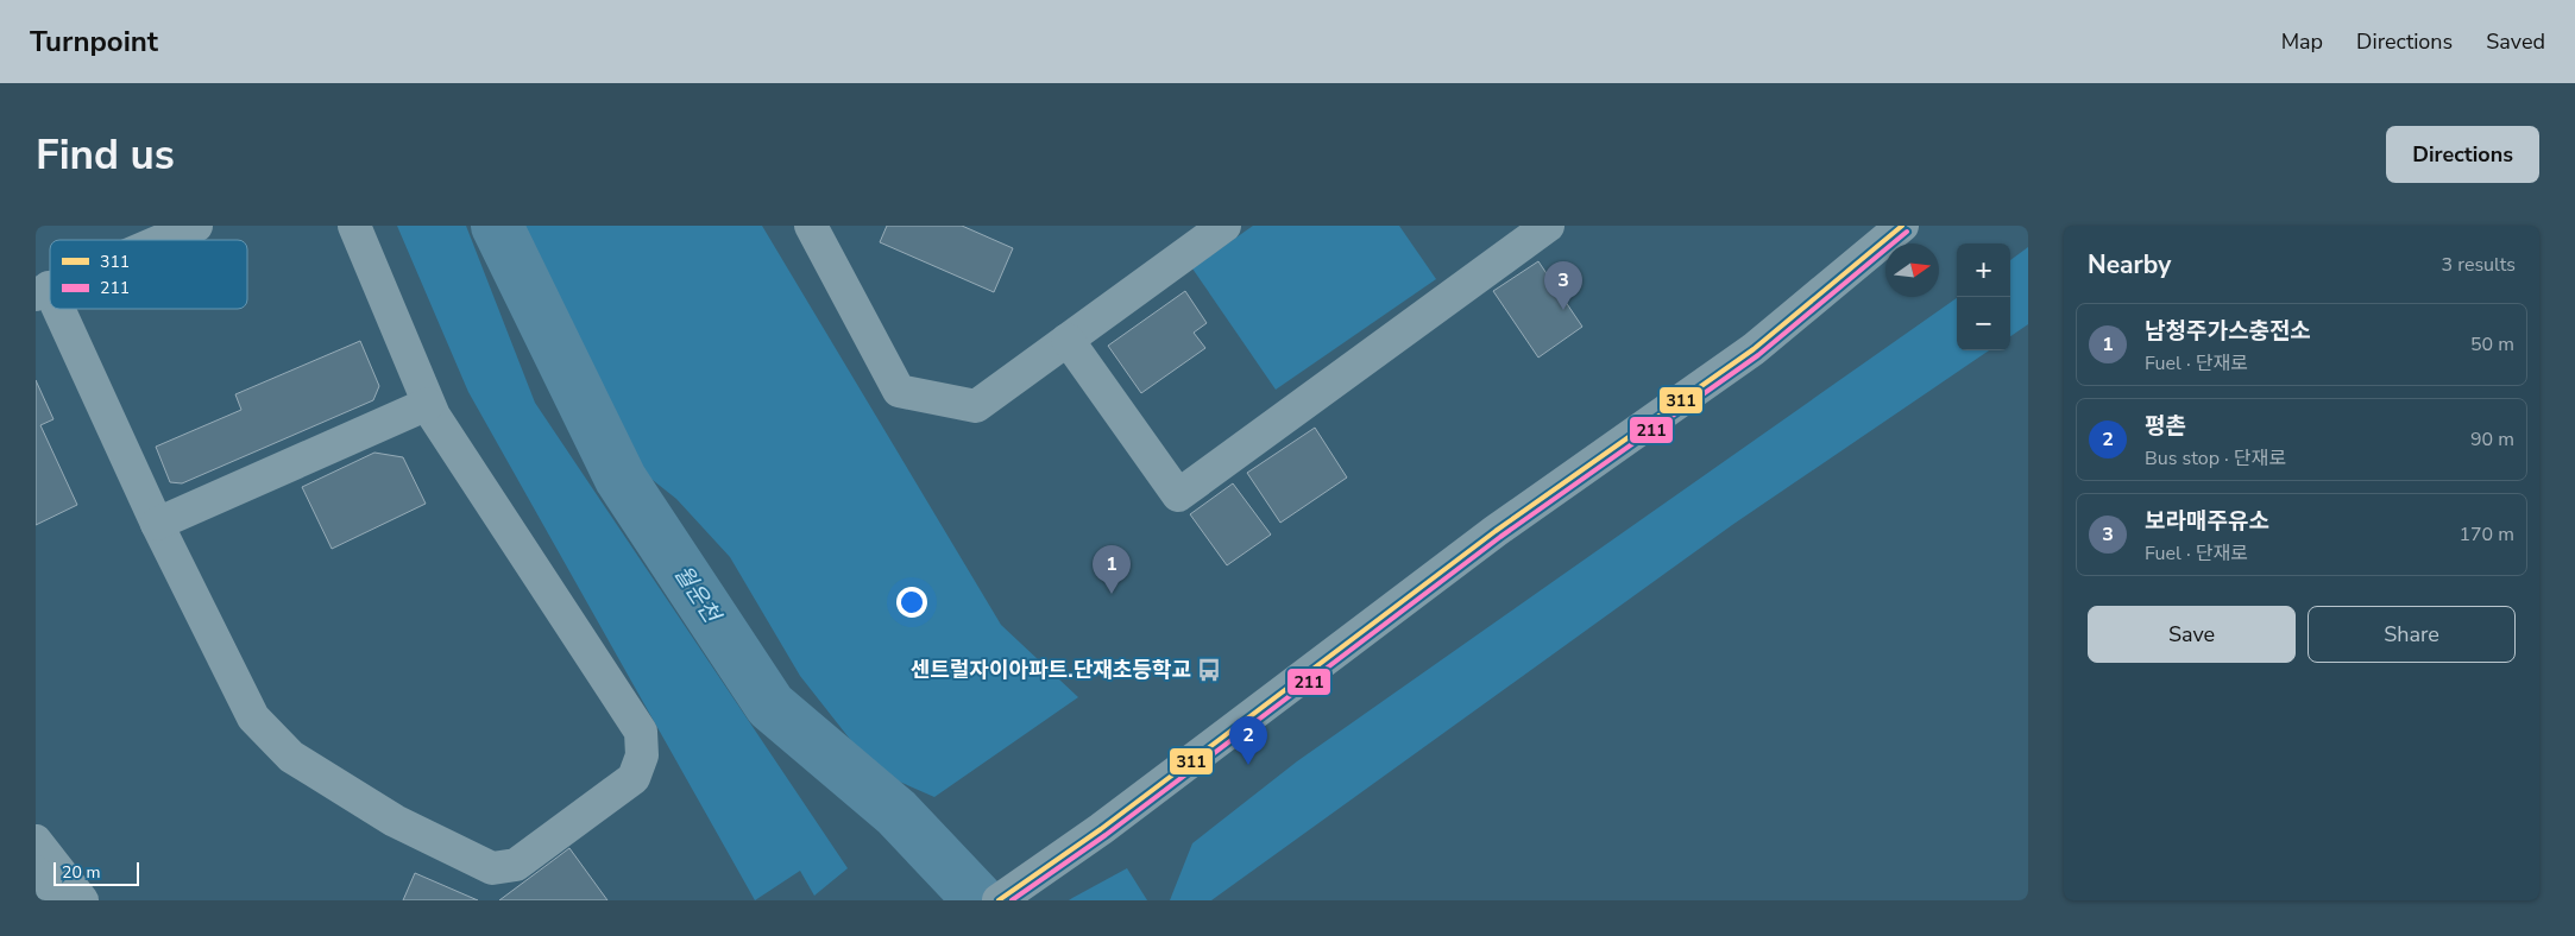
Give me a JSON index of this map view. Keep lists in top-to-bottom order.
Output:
{
  "water": ["월운천"],
  "places": {
    "bus stop": ["센트럴자이아파트.단재초등학교"]
  },
  "lines": ["transit line 311", "transit line 211"],
  "legend": ["311", "211"],
  "scale_bar": "20 m",
  "north": "right",
  "page": {
    "header": "Turnpoint",
    "nav": ["Map", "Directions", "Saved"],
    "buttons": [
      "Directions",
      ["Save", "Share"]
    ],
    "title": "Find us",
    "heading": ["Nearby", "3 results"],
    "map_buttons": ["+", "−"],
    "pins": ["3", "1", "2"],
    "list": [
      {
        "mark": "1",
        "name": "남청주가스충전소",
        "note": "Fuel · 단재로",
        "value": "50 m"
      },
      {
        "mark": "2",
        "name": "평촌",
        "note": "Bus stop · 단재로",
        "value": "90 m"
      },
      {
        "mark": "3",
        "name": "보라매주유소",
        "note": "Fuel · 단재로",
        "value": "170 m"
      }
    ],
    "scale": "20 m"
  }
}
